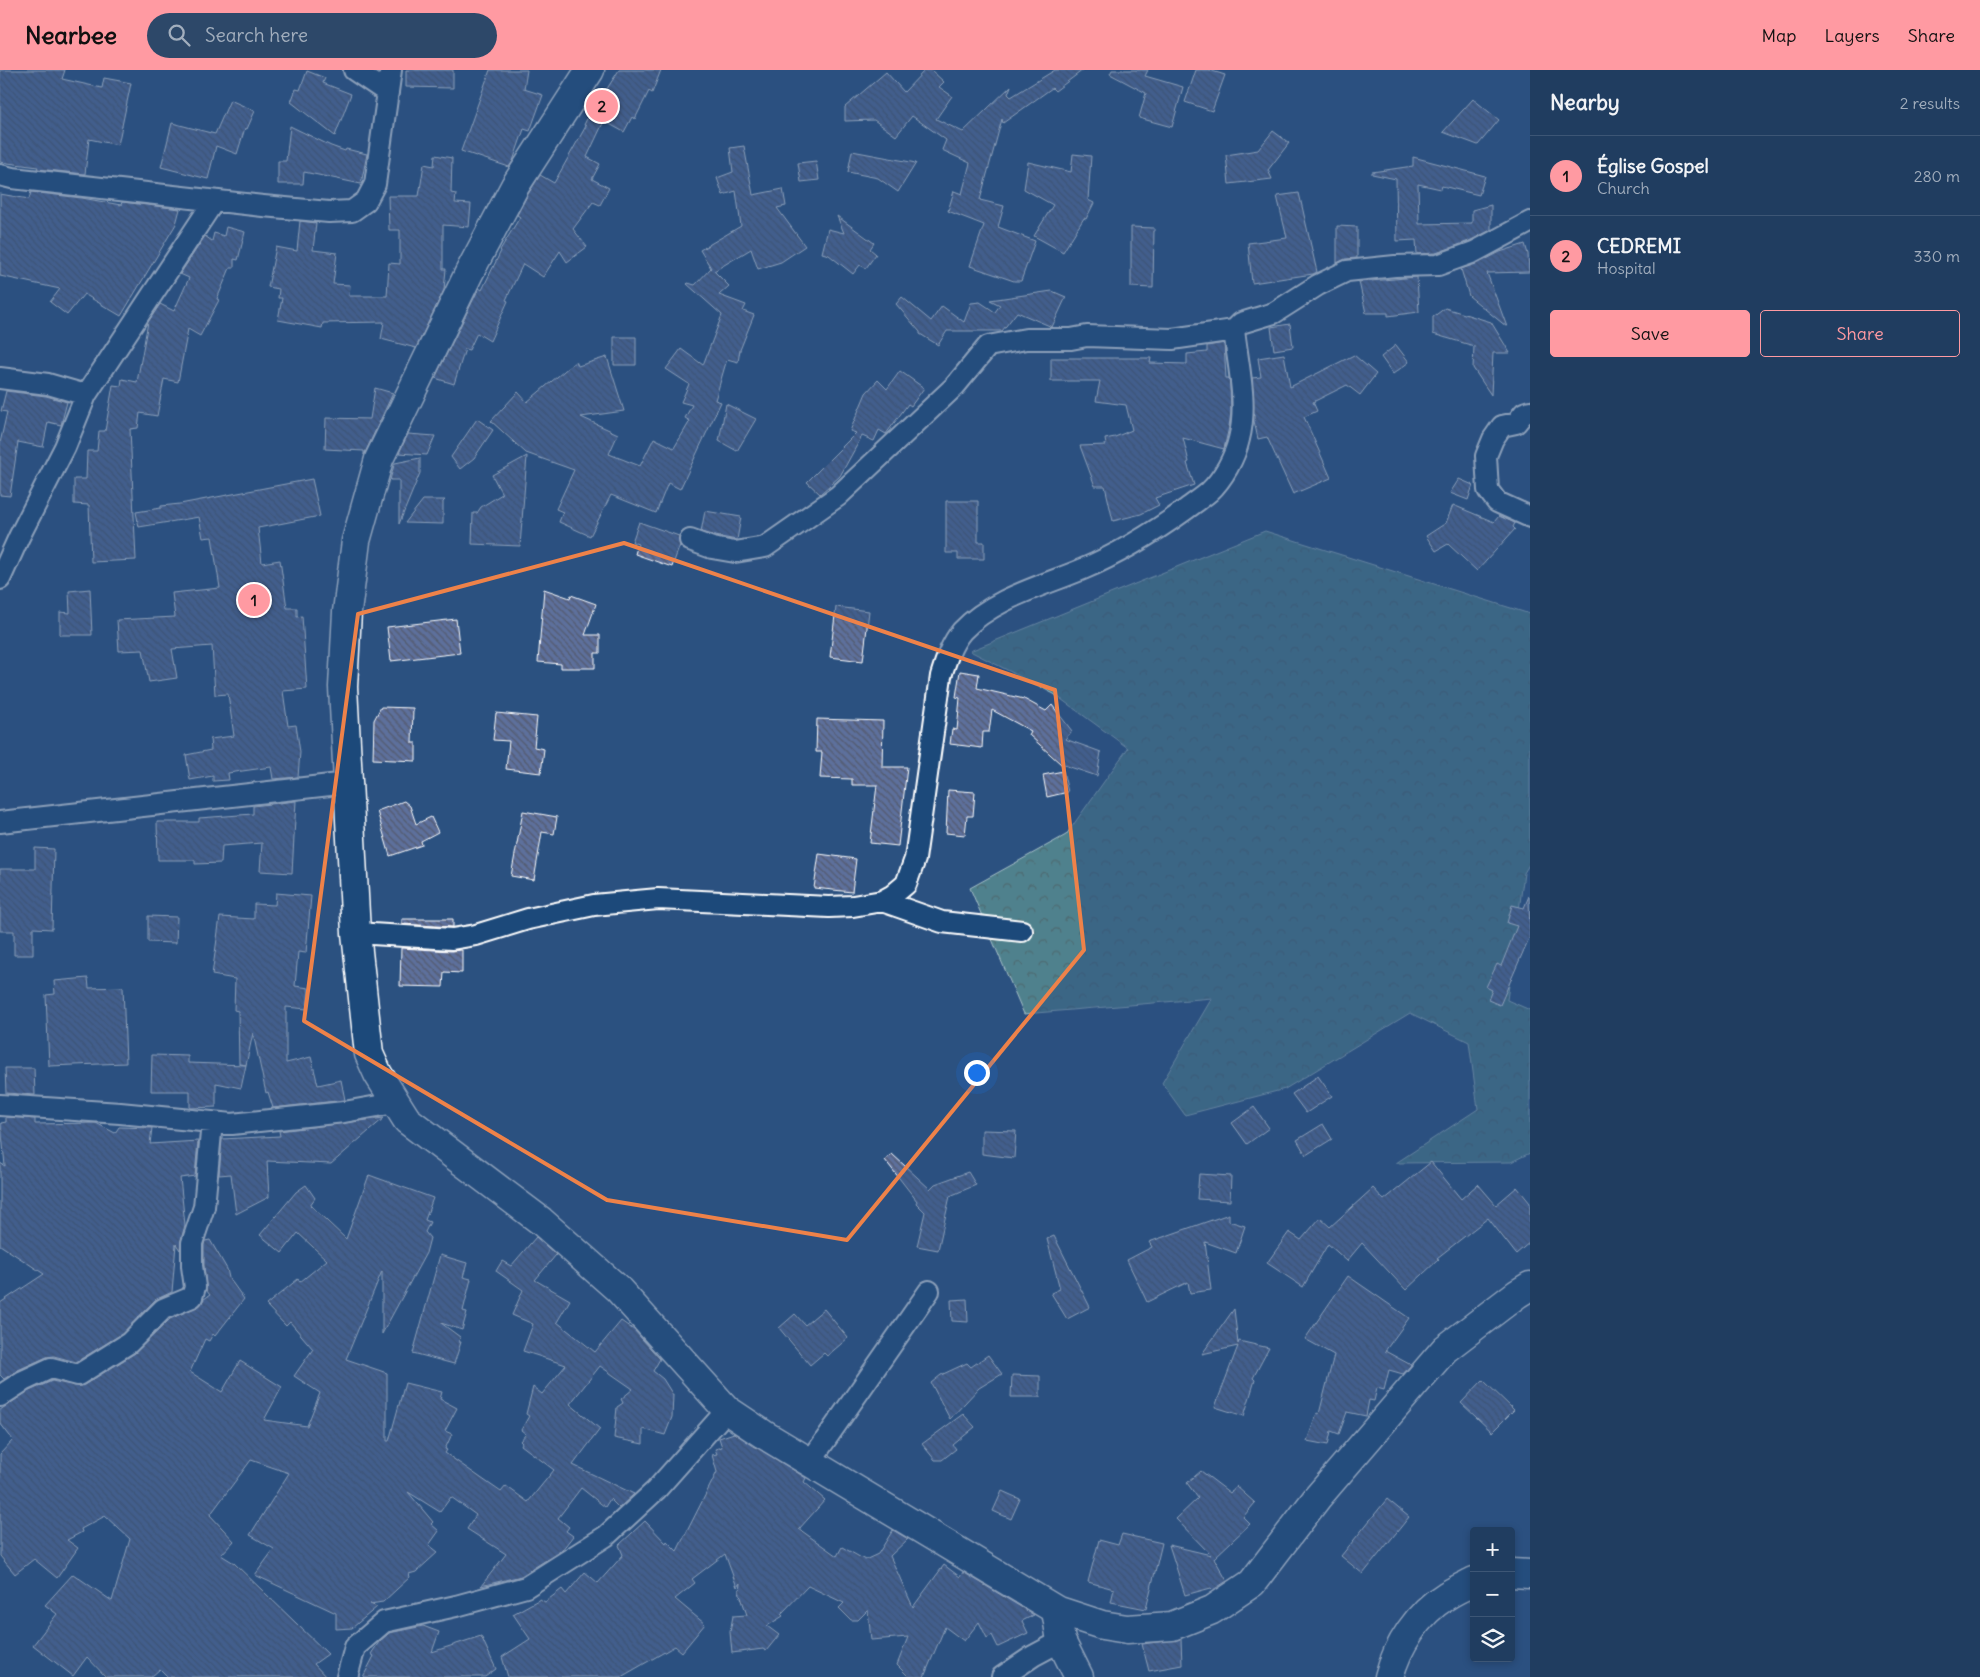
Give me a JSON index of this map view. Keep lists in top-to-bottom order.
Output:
{
  "page": {
    "header": "Nearbee",
    "search": "Search here",
    "nav": ["Map", "Layers", "Share"],
    "heading": ["Nearby", "2 results"],
    "pins": ["2", "1"],
    "list": [
      {
        "mark": "1",
        "name": "Église Gospel",
        "note": "Church",
        "value": "280 m"
      },
      {
        "mark": "2",
        "name": "CEDREMI",
        "note": "Hospital",
        "value": "330 m"
      }
    ],
    "buttons": ["Save", "Share"],
    "map_buttons": ["+", "−"]
  }
}
